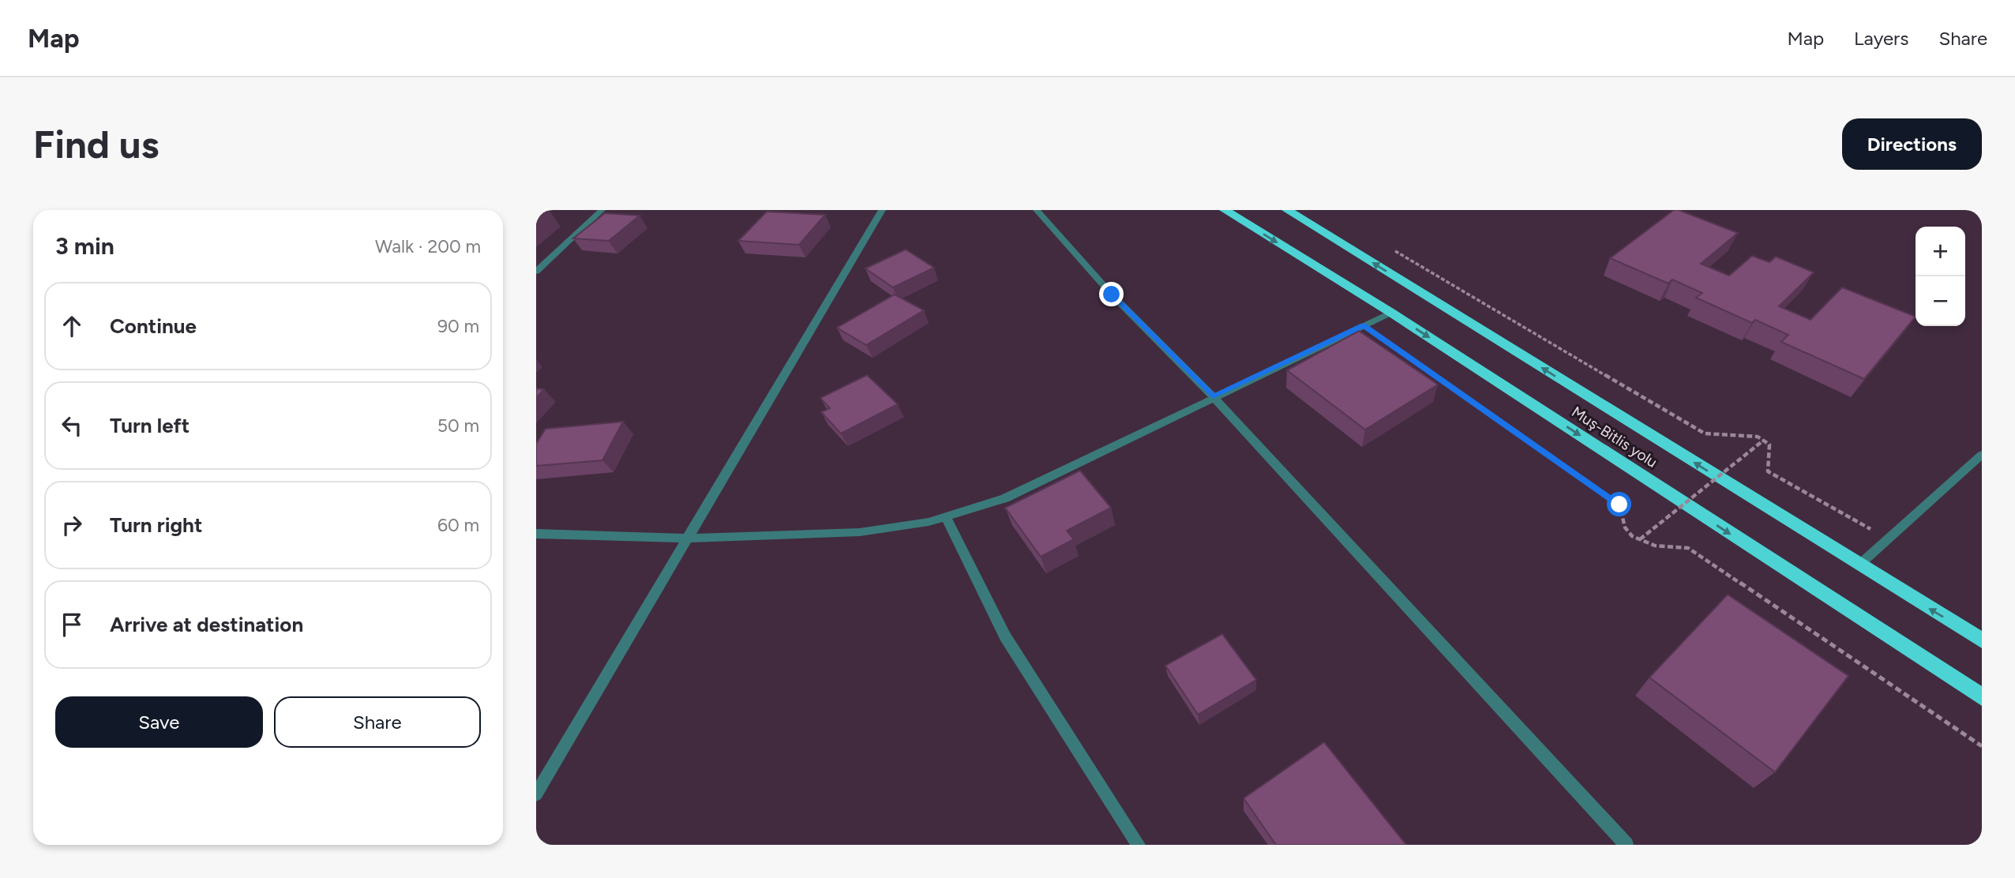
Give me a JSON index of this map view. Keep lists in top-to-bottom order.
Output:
{
  "streets": {
    "highway": ["Muş-Bitlis yolu"]
  },
  "page": {
    "header": "Map",
    "nav": ["Map", "Layers", "Share"],
    "buttons": [
      "Directions",
      ["Save", "Share"]
    ],
    "title": "Find us",
    "heading": ["3 min", "Walk · 200 m"],
    "map_buttons": ["+", "−"],
    "list": [
      ["Continue", "90 m"],
      ["Turn left", "50 m"],
      ["Turn right", "60 m"],
      "Arrive at destination"
    ]
  }
}
